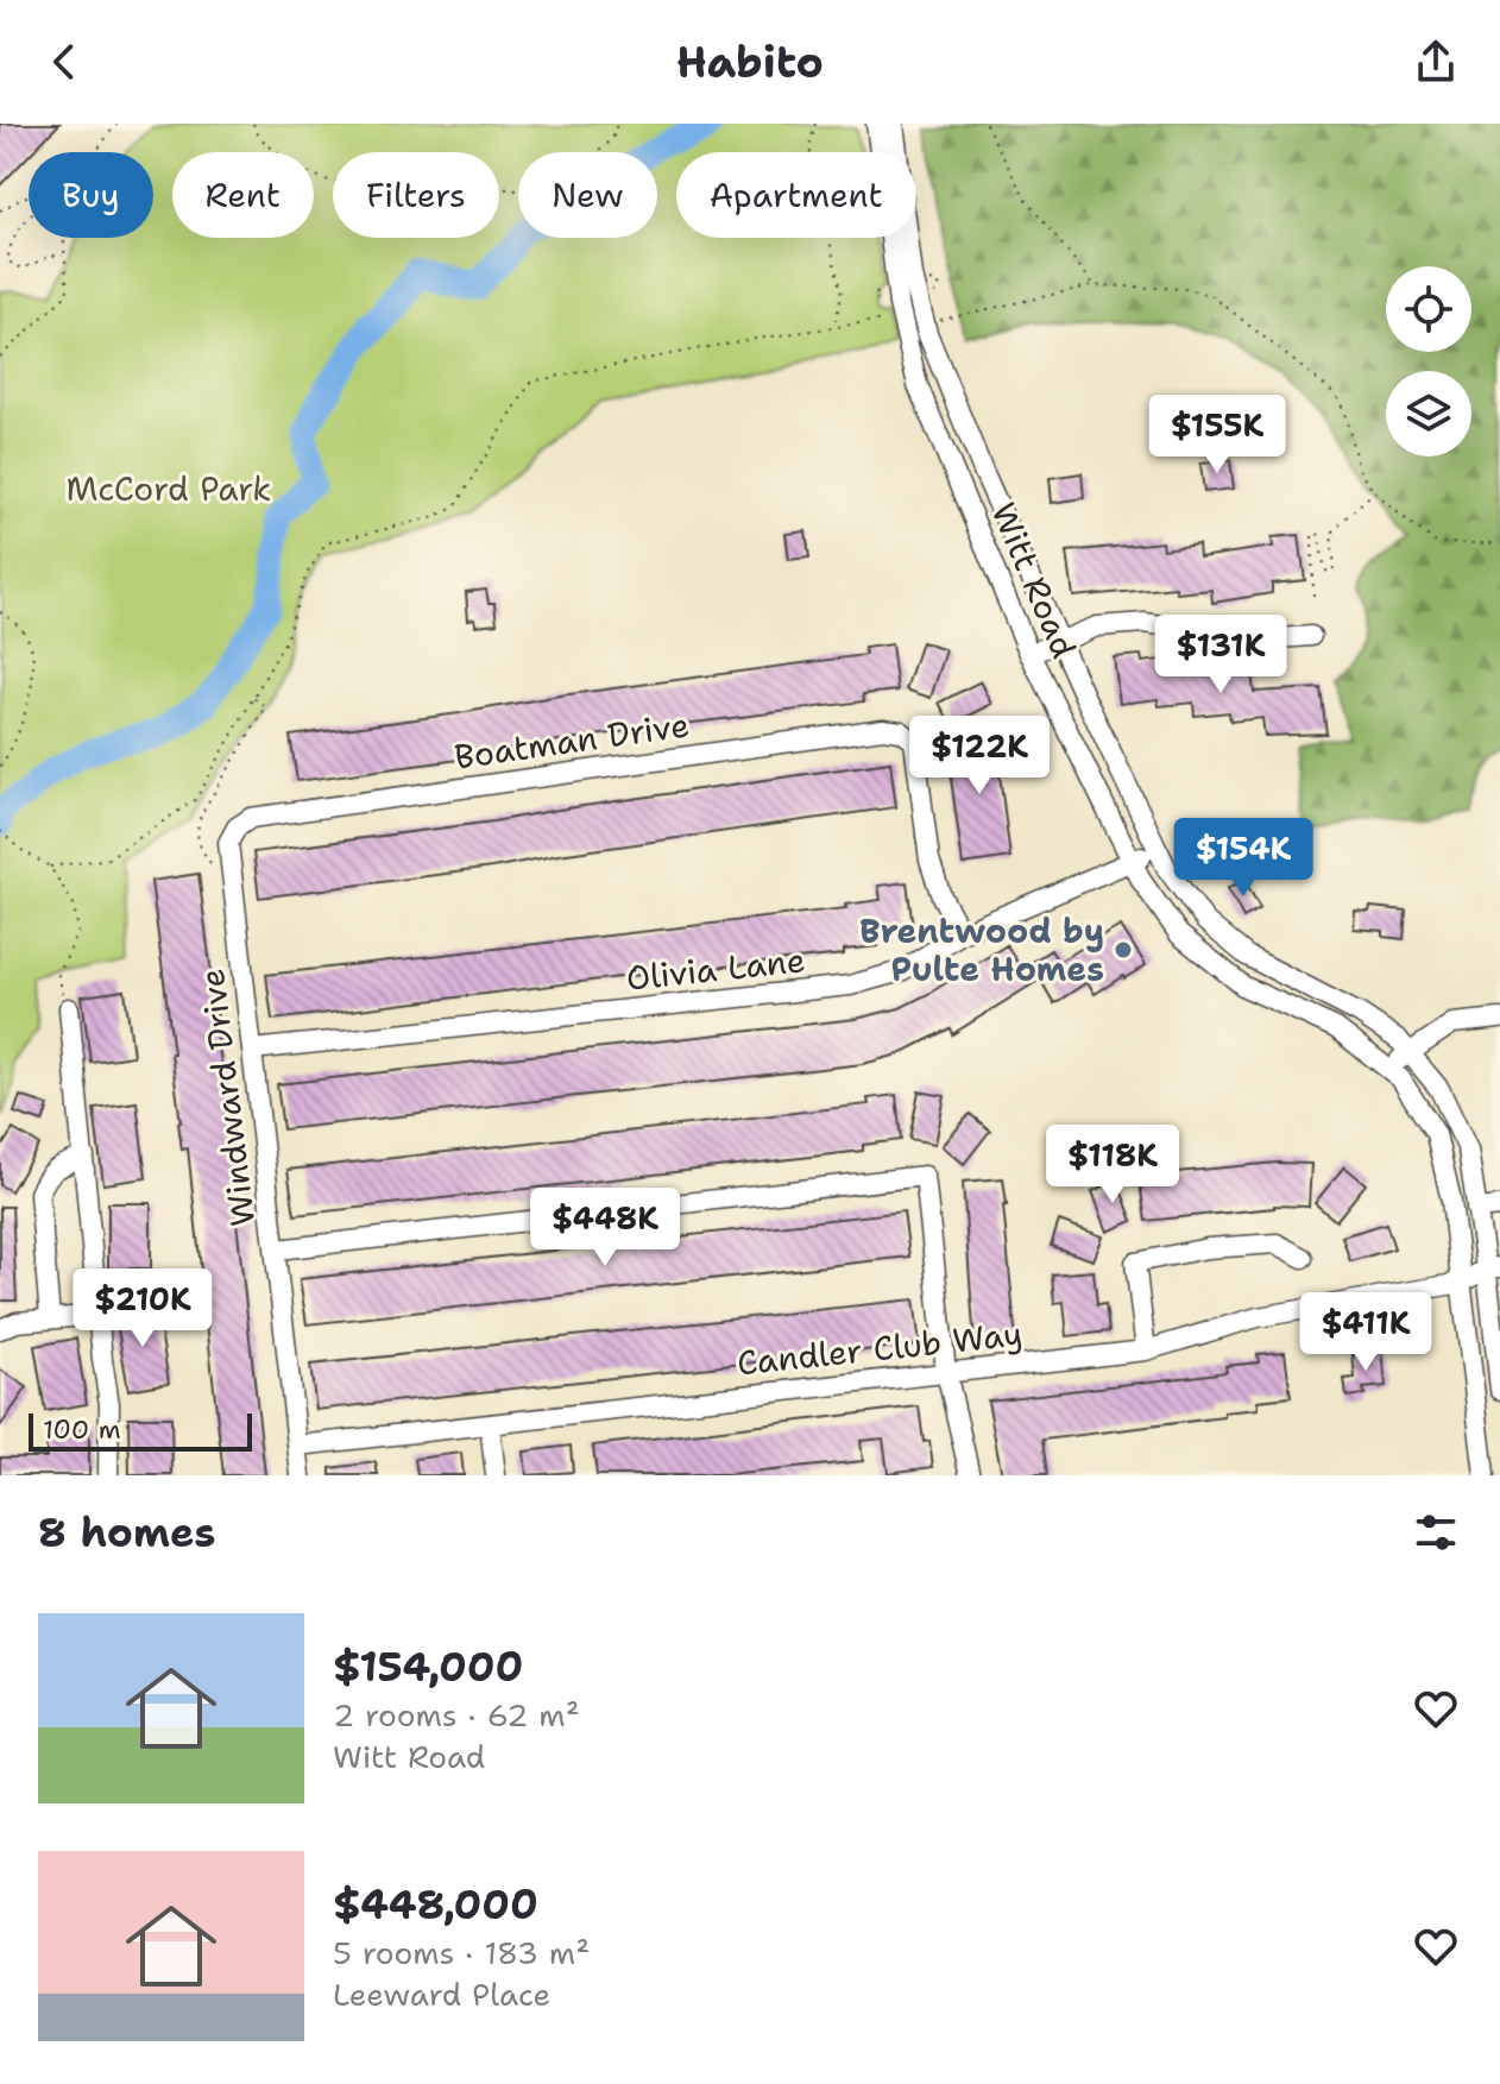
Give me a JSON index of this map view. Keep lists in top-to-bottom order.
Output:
{
  "streets": {
    "street": [
      "Witt Road",
      "Boatman Drive",
      "Olivia Lane",
      "Windward Drive",
      "Candler Club Way"
    ]
  },
  "crossings": [
    ["Witt Road", "Olivia Lane"],
    ["Witt Road", "Candler Club Way"],
    ["Boatman Drive", "Olivia Lane"],
    ["Boatman Drive", "Windward Drive"],
    ["Olivia Lane", "Windward Drive"],
    ["Windward Drive", "Candler Club Way"]
  ],
  "parks": ["McCord Park"],
  "places": ["Brentwood by Pulte Homes"],
  "scale_bar": "100 m",
  "page": {
    "header": "Habito",
    "chip": [
      "Buy",
      "Rent",
      "Filters",
      "New",
      "Apartment"
    ],
    "price": [
      "$155K",
      "$131K",
      "$122K",
      "$154K",
      "$118K",
      "$448K",
      "$210K",
      "$411K"
    ],
    "scale": "100 m",
    "heading": "8 homes",
    "list": [
      {
        "name": "$154,000",
        "note": "2 rooms · 62 m² · Witt Road"
      },
      {
        "name": "$448,000",
        "note": "5 rooms · 183 m² · Leeward Place"
      }
    ]
  }
}
